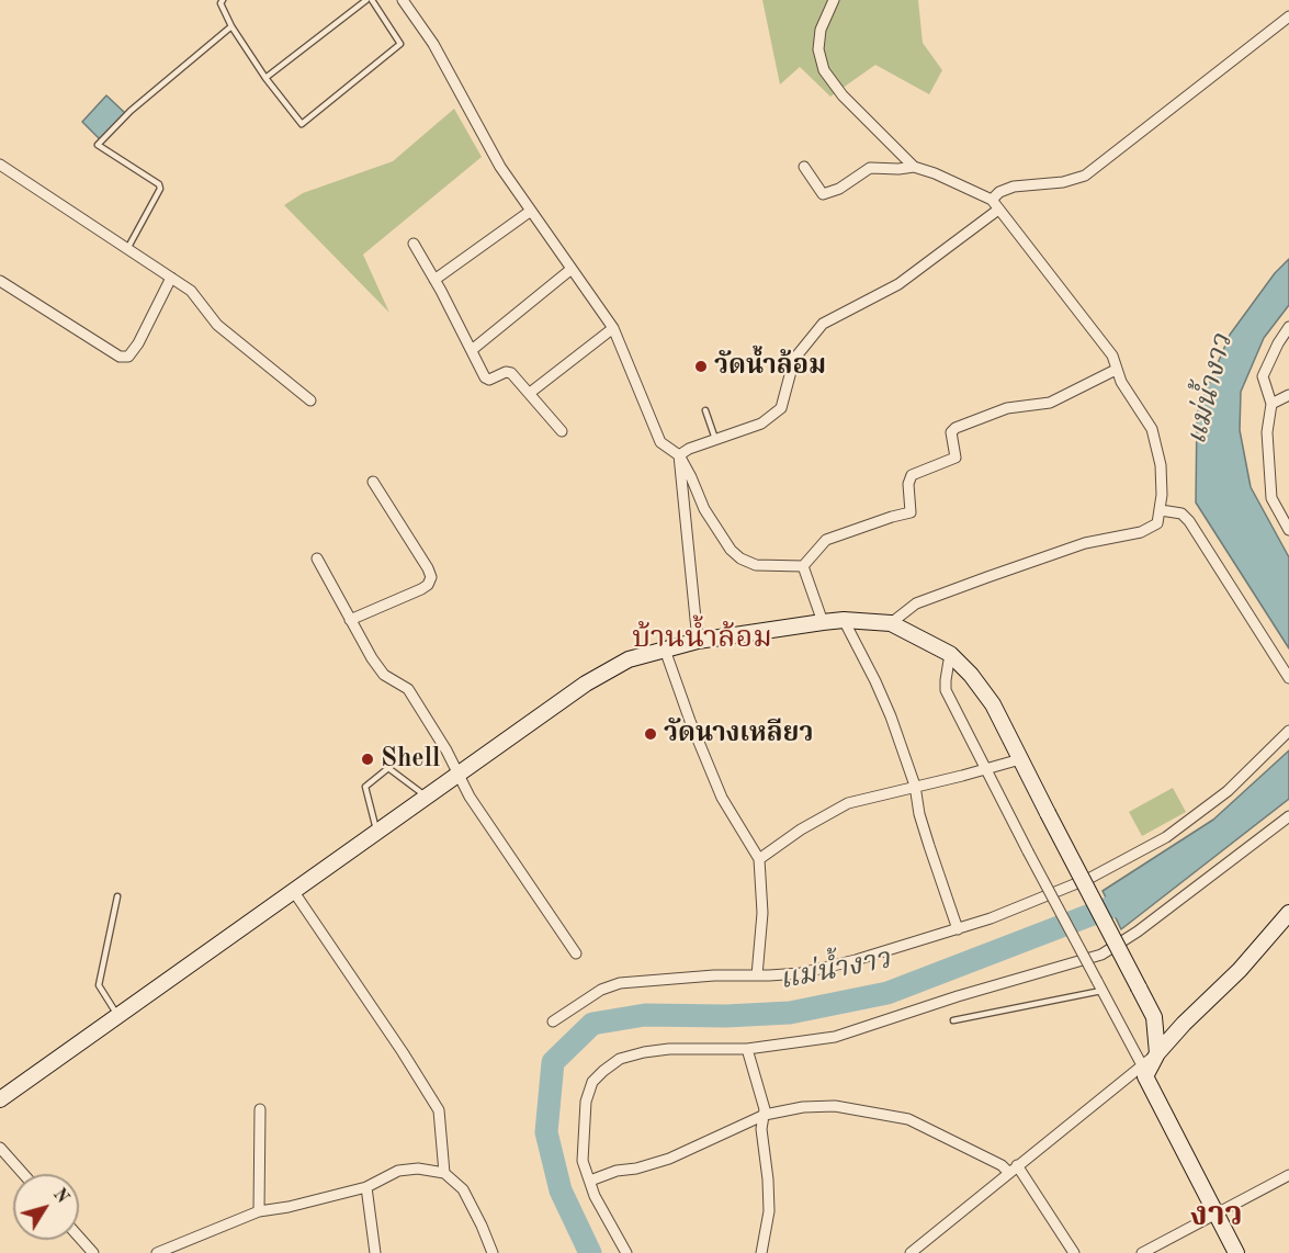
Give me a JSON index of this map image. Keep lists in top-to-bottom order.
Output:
{
  "districts": ["บ้านน้ำล้อม", "งาว"],
  "water": ["แม่น้ำงาว"],
  "places": ["วัดน้ำล้อม", "วัดนางเหลียว", "Shell"],
  "north": "top right"
}
